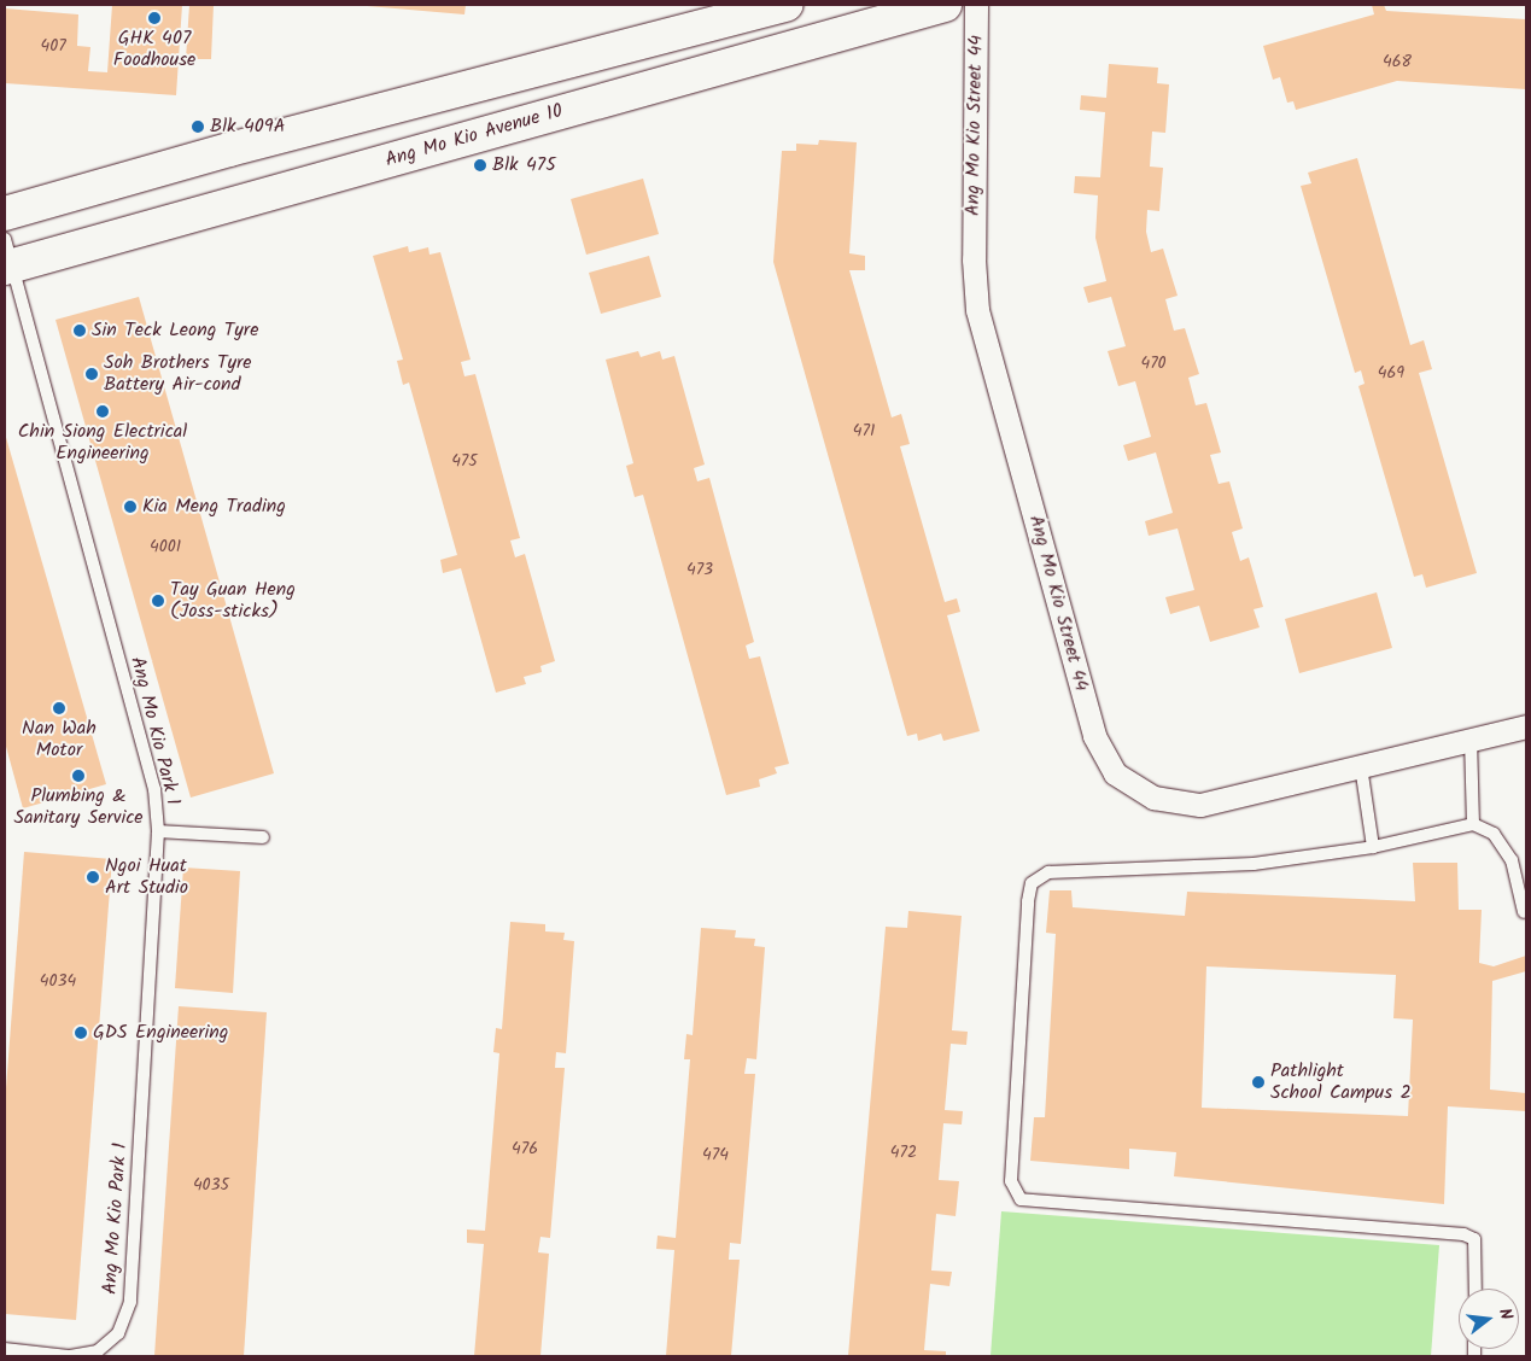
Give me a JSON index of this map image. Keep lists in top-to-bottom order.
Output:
{
  "streets": {
    "main road": ["Ang Mo Kio Avenue 10"],
    "street": ["Ang Mo Kio Street 44"],
    "lane": ["Ang Mo Kio Park 1"]
  },
  "crossings": [
    ["Ang Mo Kio Avenue 10", "Ang Mo Kio Park 1"]
  ],
  "places": [
    "GHK 407 Foodhouse",
    "Blk 409A",
    "Blk 475",
    "Sin Teck Leong Tyre",
    "Soh Brothers Tyre Battery Air-cond",
    "Chin Siong Electrical Engineering",
    "Kia Meng Trading",
    "Tay Guan Heng (Joss-sticks)",
    "Nan Wah Motor",
    "Plumbing & Sanitary Service",
    "Ngoi Huat Art Studio",
    "GDS Engineering",
    "Pathlight School Campus 2"
  ],
  "house_numbers": [
    "407",
    "468",
    "470",
    "469",
    "471",
    "475",
    "4001",
    "473",
    "4034",
    "476",
    "472",
    "474",
    "4035"
  ],
  "north": "right"
}
